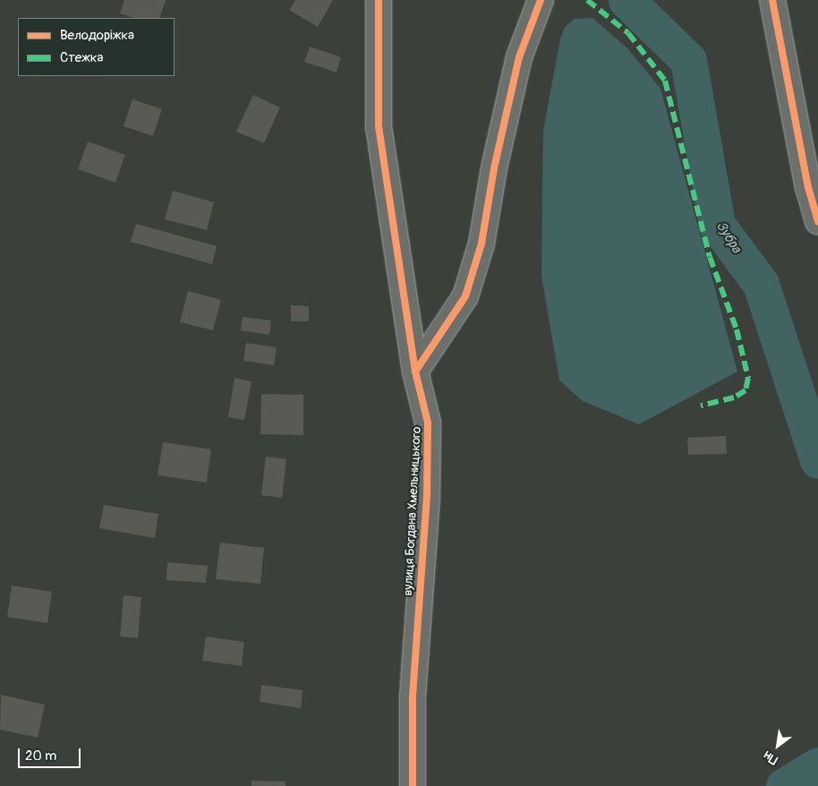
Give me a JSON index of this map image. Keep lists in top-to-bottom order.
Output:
{
  "streets": {
    "street": ["вулиця Богдана Хмельницького"]
  },
  "water": ["Зубра"],
  "legend": ["Велодоріжка", "Стежка"],
  "scale_bar": "20 m",
  "north": "bottom left"
}
